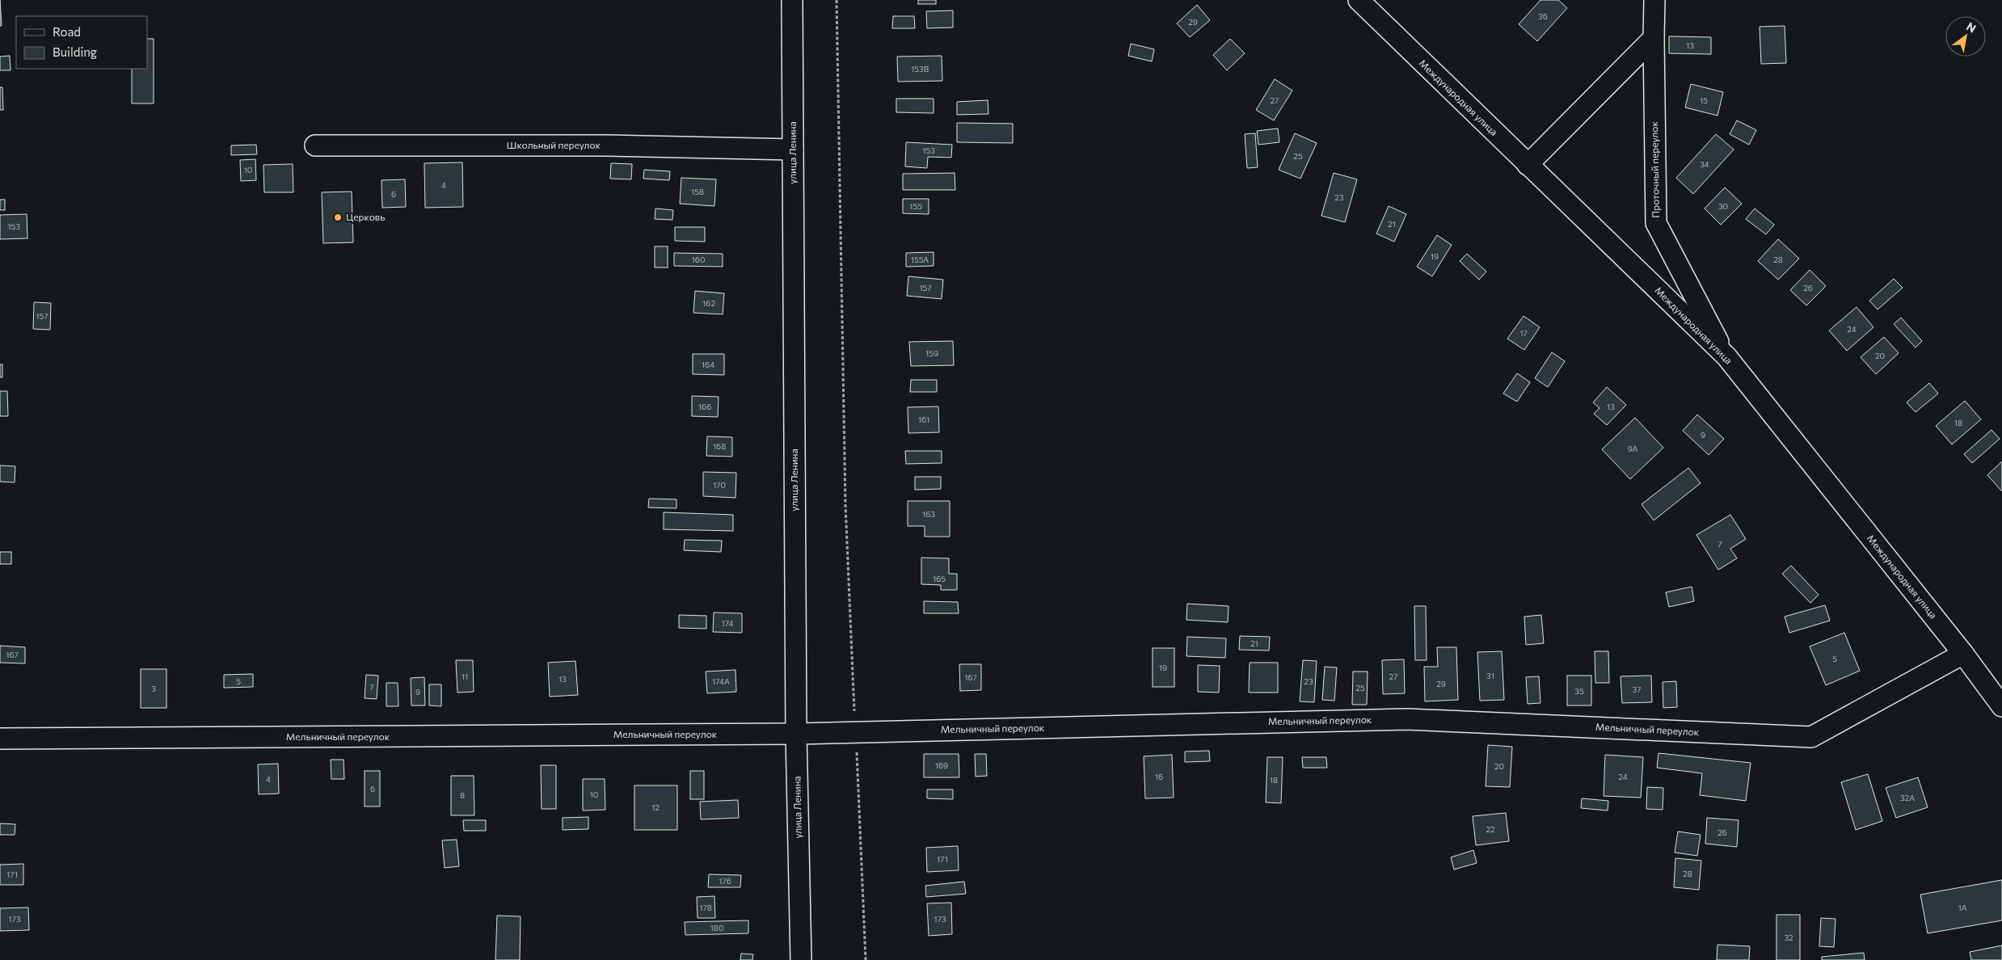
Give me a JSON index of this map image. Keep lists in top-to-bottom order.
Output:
{
  "streets": {
    "street": [
      "Международная улица",
      "Школьный переулок",
      "улица Ленина",
      "Проточный переулок",
      "Мельничный переулок"
    ]
  },
  "crossings": [
    ["Международная улица", "Проточный переулок"],
    ["Международная улица", "Мельничный переулок"],
    ["Школьный переулок", "улица Ленина"],
    ["улица Ленина", "Мельничный переулок"]
  ],
  "places": ["Церковь"],
  "house_numbers": [
    "36",
    "29",
    "13",
    "153В",
    "27",
    "15",
    "153",
    "25",
    "34",
    "10",
    "4",
    "158",
    "6",
    "23",
    "155",
    "30",
    "21",
    "153",
    "19",
    "160",
    "155А",
    "28",
    "157",
    "26",
    "162",
    "157",
    "24",
    "17",
    "159",
    "20",
    "164",
    "166",
    "13",
    "161",
    "18",
    "9",
    "168",
    "9А",
    "170",
    "163",
    "7",
    "165",
    "174",
    "21",
    "167",
    "5",
    "19",
    "31",
    "11",
    "27",
    "167",
    "13",
    "5",
    "174А",
    "23",
    "29",
    "7",
    "25",
    "3",
    "37",
    "35",
    "9",
    "169",
    "20",
    "16",
    "24",
    "4",
    "18",
    "6",
    "10",
    "8",
    "32А",
    "12",
    "22",
    "26",
    "171",
    "28",
    "171",
    "176",
    "178",
    "1А",
    "173",
    "173",
    "180",
    "32"
  ],
  "legend": ["Road", "Building"],
  "north": "top right"
}
